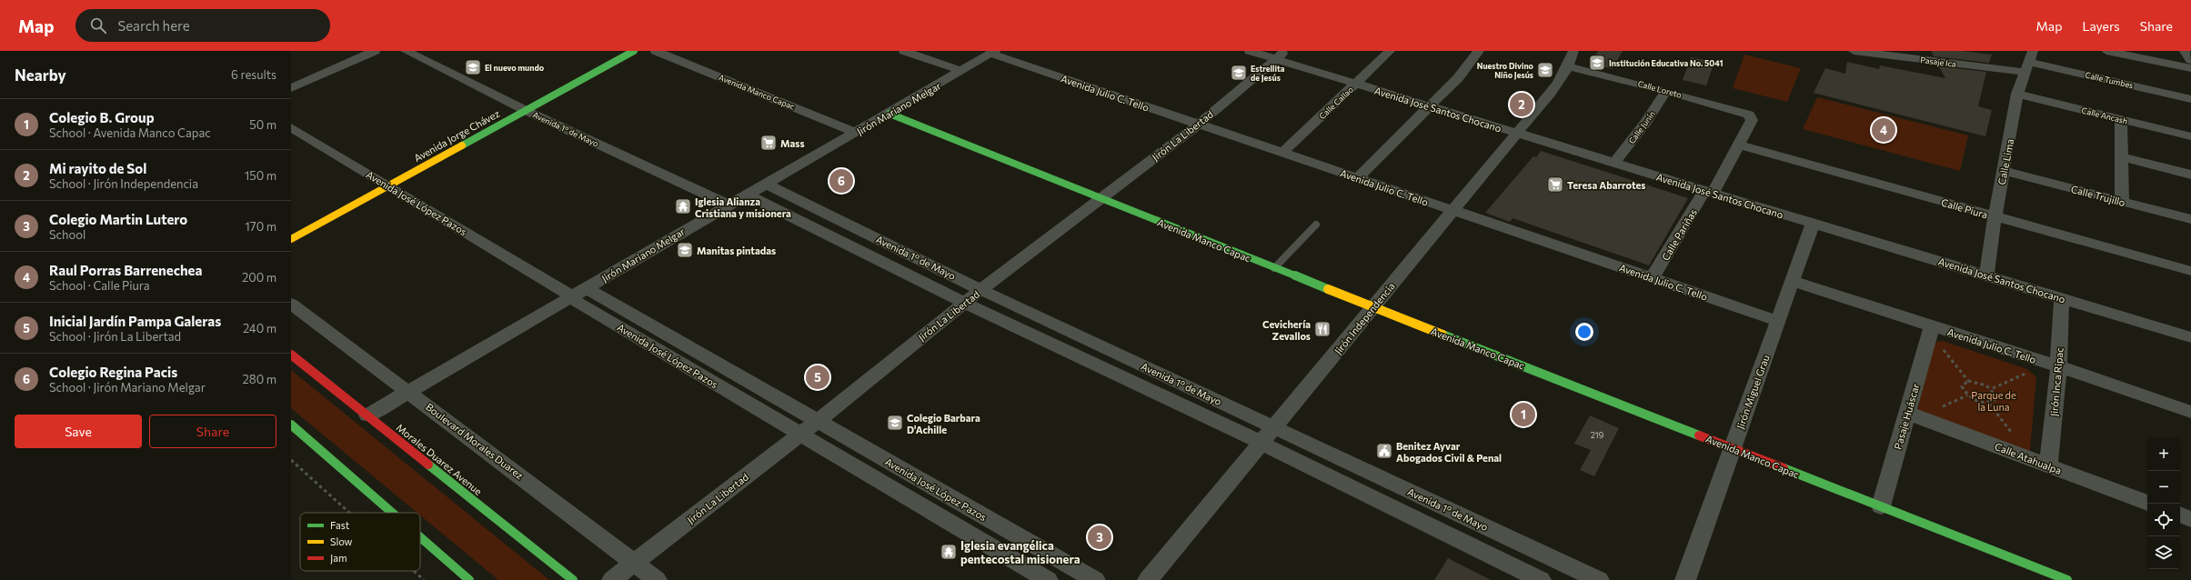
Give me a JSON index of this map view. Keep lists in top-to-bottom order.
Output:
{
  "streets": {
    "main road": ["Avenida Manco Capac", "Avenida Jorge Chávez", "Morales Duarez Avenue"],
    "street": [
      "Pasaje Ica",
      "Calle Tumbes",
      "Calle Loreto",
      "Avenida Julio C. Tello",
      "Calle Callao",
      "Jirón Mariano Melgar",
      "Avenida José Santos Chocano",
      "Calle Ancash",
      "Calle Junín",
      "Avenida 1º de Mayo",
      "Jirón La Libertad",
      "Calle Lima",
      "Calle Trujillo",
      "Avenida José López Pazos",
      "Calle Piura",
      "Calle Pariñas",
      "Jirón Independencia",
      "Jirón Inca Ripac",
      "Jirón Miguel Grau",
      "Pasaje Huáscar",
      "Boulevard Morales Duarez",
      "Calle Atahualpa"
    ]
  },
  "crossings": [
    ["Pasaje Ica", "Calle Tumbes"],
    ["Pasaje Ica", "Calle Lima"],
    ["Calle Tumbes", "Calle Lima"],
    ["Calle Loreto", "Calle Junín"],
    ["Calle Loreto", "Calle Pariñas"],
    ["Calle Loreto", "Jirón Independencia"],
    ["Avenida Manco Capac", "Jirón Mariano Melgar"],
    ["Avenida Manco Capac", "Jirón La Libertad"],
    ["Avenida Manco Capac", "Jirón Independencia"],
    ["Avenida Manco Capac", "Jirón Miguel Grau"],
    ["Avenida Manco Capac", "Pasaje Huáscar"],
    ["Avenida Julio C. Tello", "Calle Callao"],
    ["Avenida Julio C. Tello", "Jirón Mariano Melgar"],
    ["Avenida Julio C. Tello", "Jirón La Libertad"],
    ["Avenida Julio C. Tello", "Calle Pariñas"],
    ["Avenida Julio C. Tello", "Jirón Independencia"],
    ["Avenida Julio C. Tello", "Jirón Inca Ripac"],
    ["Avenida Julio C. Tello", "Jirón Miguel Grau"],
    ["Avenida Julio C. Tello", "Pasaje Huáscar"],
    ["Calle Callao", "Avenida José Santos Chocano"],
    ["Jirón Mariano Melgar", "Avenida 1º de Mayo"],
    ["Jirón Mariano Melgar", "Avenida José López Pazos"],
    ["Jirón Mariano Melgar", "Boulevard Morales Duarez"],
    ["Jirón Mariano Melgar", "Morales Duarez Avenue"],
    ["Avenida José Santos Chocano", "Calle Junín"],
    ["Avenida José Santos Chocano", "Jirón La Libertad"],
    ["Avenida José Santos Chocano", "Calle Lima"],
    ["Avenida José Santos Chocano", "Calle Pariñas"],
    ["Avenida José Santos Chocano", "Jirón Independencia"],
    ["Avenida José Santos Chocano", "Jirón Inca Ripac"],
    ["Avenida José Santos Chocano", "Jirón Miguel Grau"],
    ["Calle Ancash", "Calle Lima"],
    ["Avenida 1º de Mayo", "Avenida Jorge Chávez"],
    ["Avenida 1º de Mayo", "Jirón La Libertad"],
    ["Avenida 1º de Mayo", "Jirón Independencia"],
    ["Avenida Jorge Chávez", "Avenida José López Pazos"],
    ["Jirón La Libertad", "Avenida José López Pazos"],
    ["Jirón La Libertad", "Boulevard Morales Duarez"],
    ["Calle Lima", "Calle Trujillo"],
    ["Calle Lima", "Calle Piura"],
    ["Calle Piura", "Calle Pariñas"],
    ["Jirón Inca Ripac", "Calle Atahualpa"],
    ["Pasaje Huáscar", "Calle Atahualpa"]
  ],
  "parks": ["Parque de la Luna"],
  "places": {
    "school or university": [
      "Institución Educativa No. 5041",
      "El nuevo mundo",
      "Nuestro Divino Niño Jesús",
      "Estrellita de Jesús",
      "Manitas pintadas",
      "Colegio Barbara D'Achille"
    ],
    "supermarket": ["Mass", "Teresa Abarrotes"],
    "temple": ["Iglesia Alianza Cristiana y misionera", "Iglesia evangélica pentecostal misionera"],
    "restaurant": ["Cevichería Zevallos"],
    "public building": ["Benitez Ayvar Abogados Civil & Penal"]
  },
  "house_numbers": ["219"],
  "legend": ["Fast", "Slow", "Jam"],
  "page": {
    "header": "Map",
    "search": "Search here",
    "nav": ["Map", "Layers", "Share"],
    "heading": ["Nearby", "6 results"],
    "pins": [
      "2",
      "4",
      "6",
      "5",
      "1",
      "3"
    ],
    "list": [
      {
        "mark": "1",
        "name": "Colegio B. Group",
        "note": "School · Avenida Manco Capac",
        "value": "50 m"
      },
      {
        "mark": "2",
        "name": "Mi rayito de Sol",
        "note": "School · Jirón Independencia",
        "value": "150 m"
      },
      {
        "mark": "3",
        "name": "Colegio Martin Lutero",
        "note": "School",
        "value": "170 m"
      },
      {
        "mark": "4",
        "name": "Raul Porras Barrenechea",
        "note": "School · Calle Piura",
        "value": "200 m"
      },
      {
        "mark": "5",
        "name": "Inicial Jardín Pampa Galeras",
        "note": "School · Jirón La Libertad",
        "value": "240 m"
      },
      {
        "mark": "6",
        "name": "Colegio Regina Pacis",
        "note": "School · Jirón Mariano Melgar",
        "value": "280 m"
      }
    ],
    "buttons": ["Save", "Share"],
    "map_buttons": ["+", "−"]
  }
}
